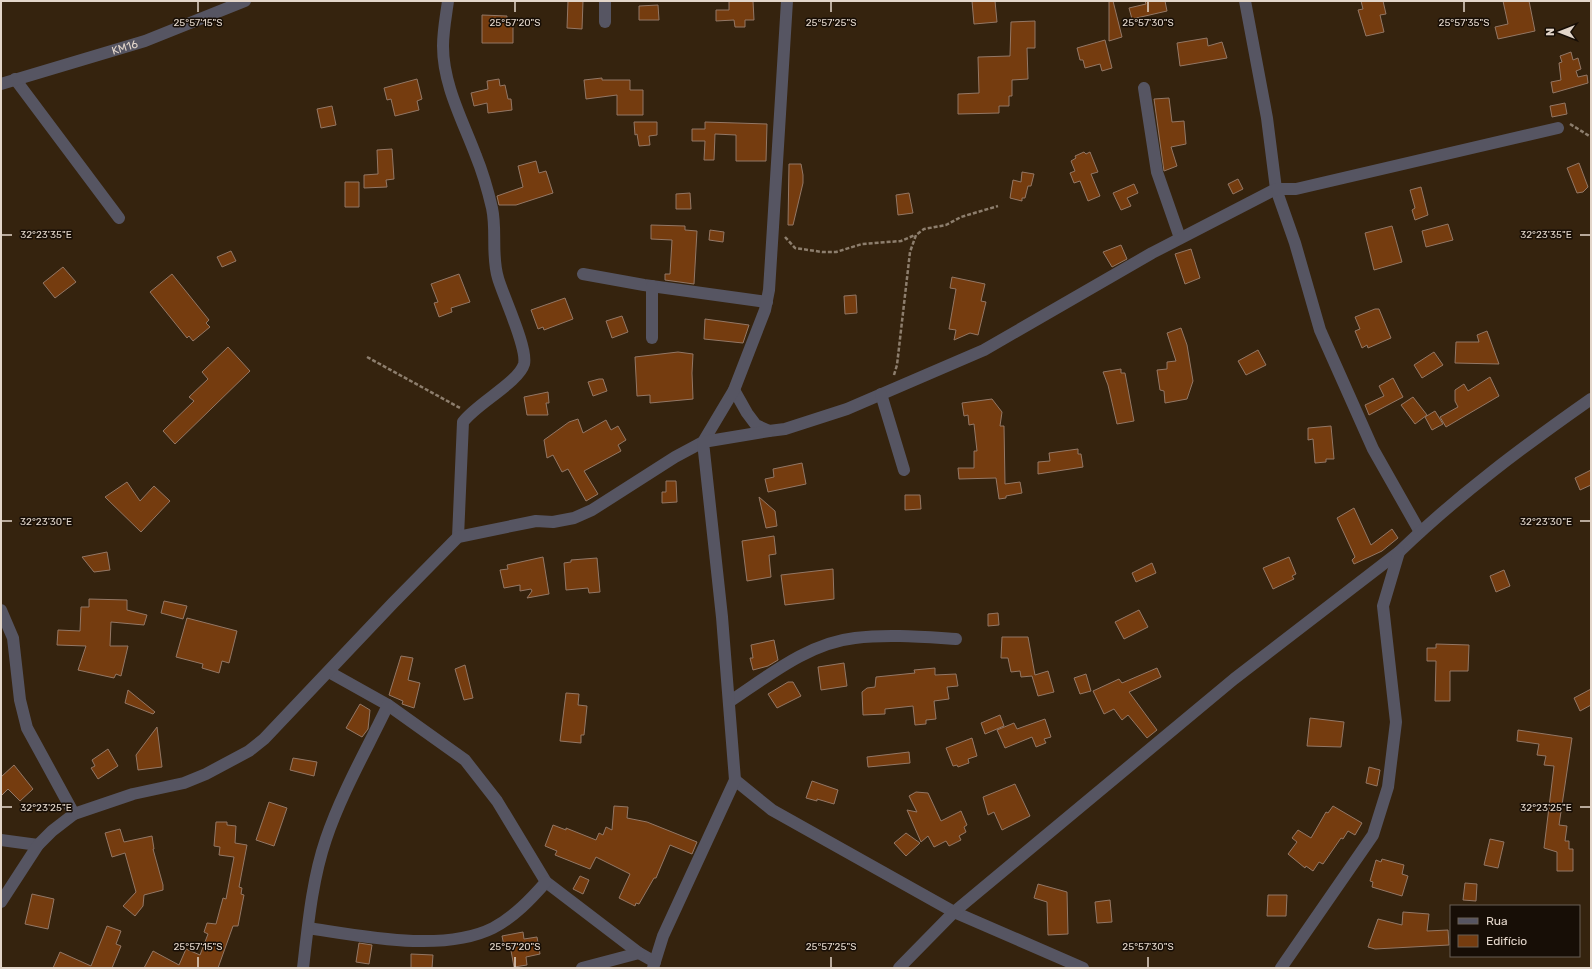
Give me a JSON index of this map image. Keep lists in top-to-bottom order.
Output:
{
  "streets": {
    "street": ["KM16"]
  },
  "legend": ["Rua", "Edifício"],
  "north": "left",
  "coordinates": [
    "25°57'15\"S",
    "25°57'20\"S",
    "25°57'25\"S",
    "25°57'30\"S",
    "25°57'35\"S",
    "32°23'35\"E",
    "32°23'30\"E",
    "32°23'25\"E"
  ]
}
